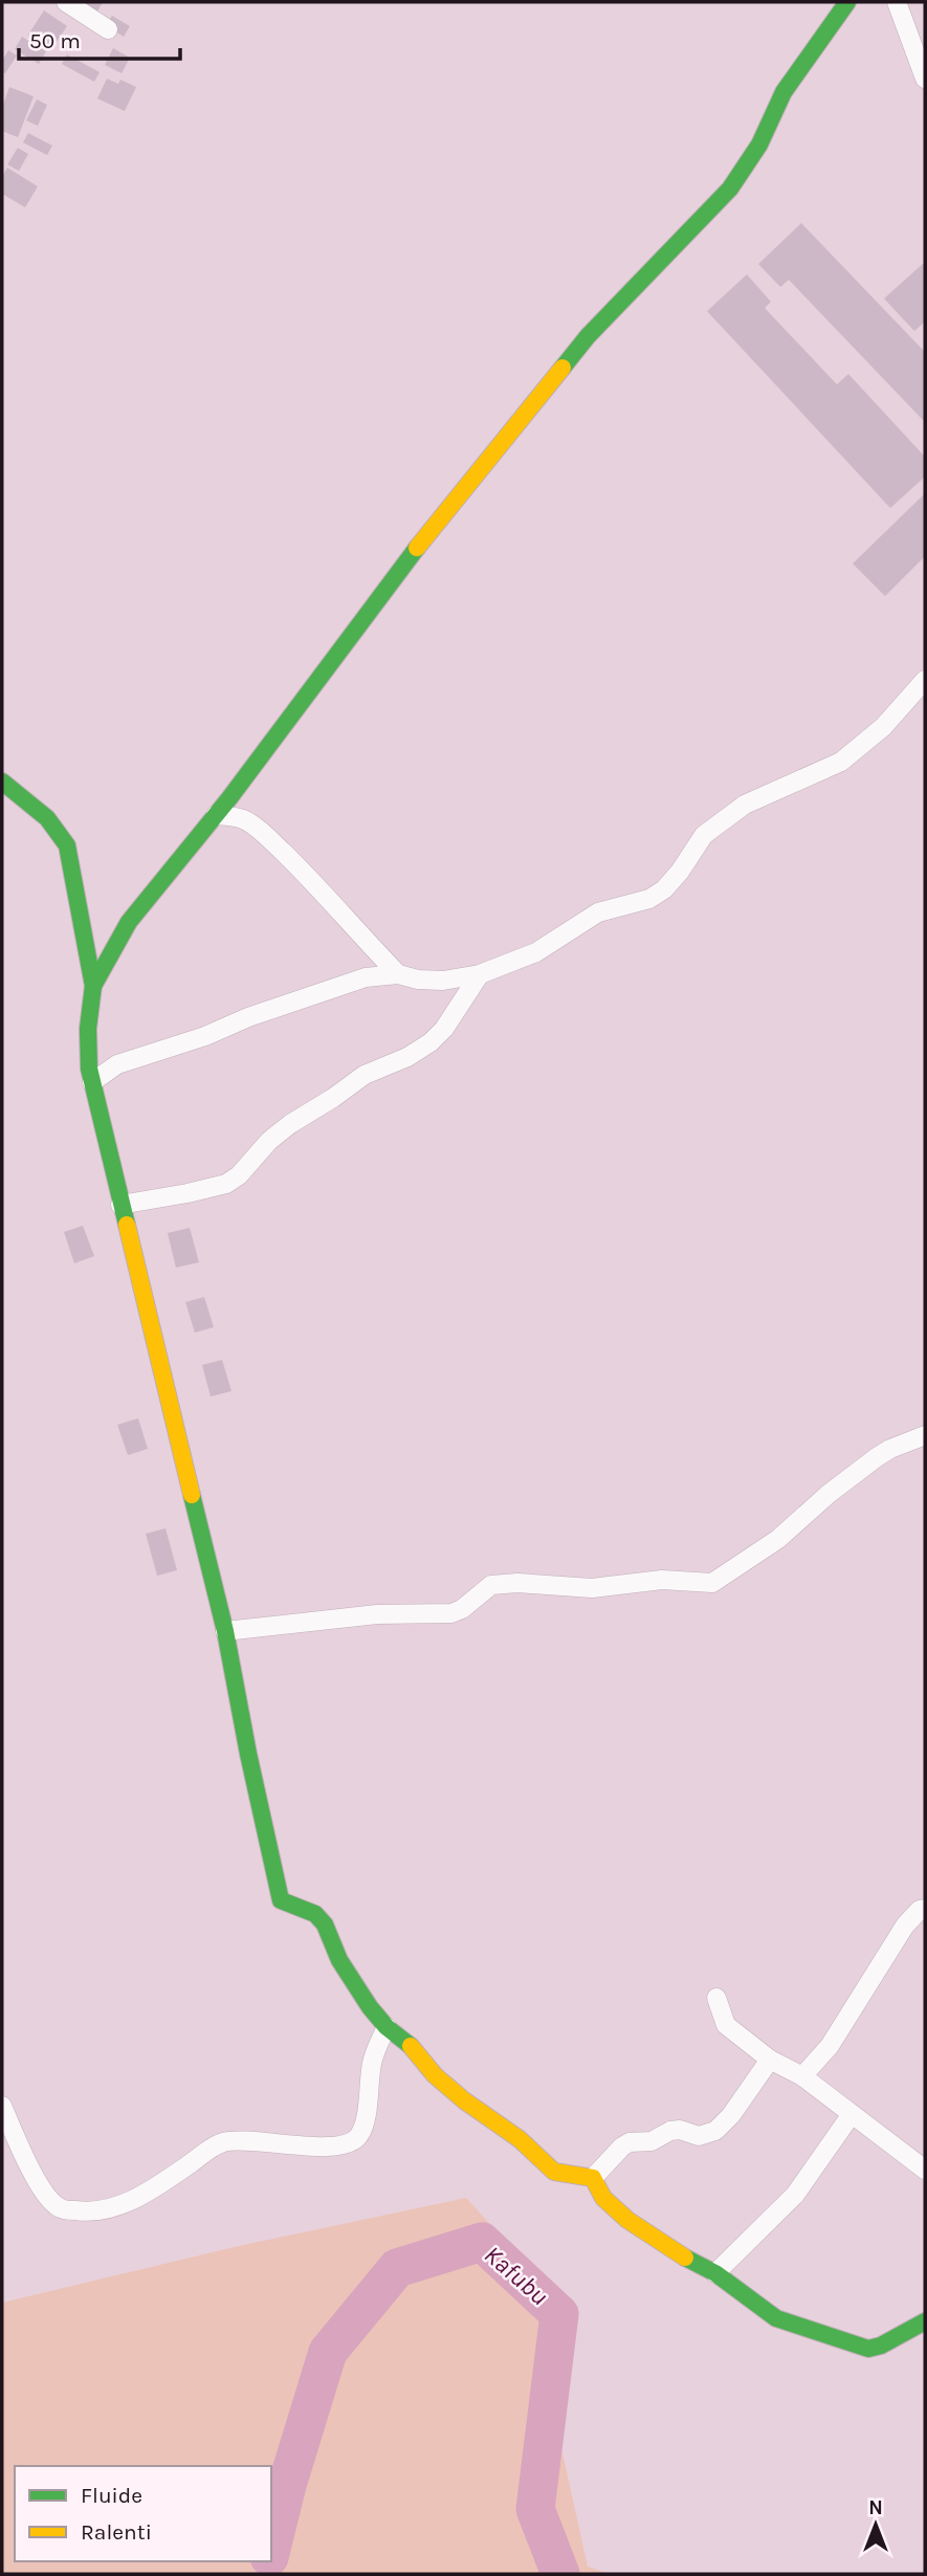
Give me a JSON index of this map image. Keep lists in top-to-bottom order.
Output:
{
  "water": ["Kafubu"],
  "legend": ["Fluide", "Ralenti"],
  "scale_bar": "50 m",
  "north": "top"
}
